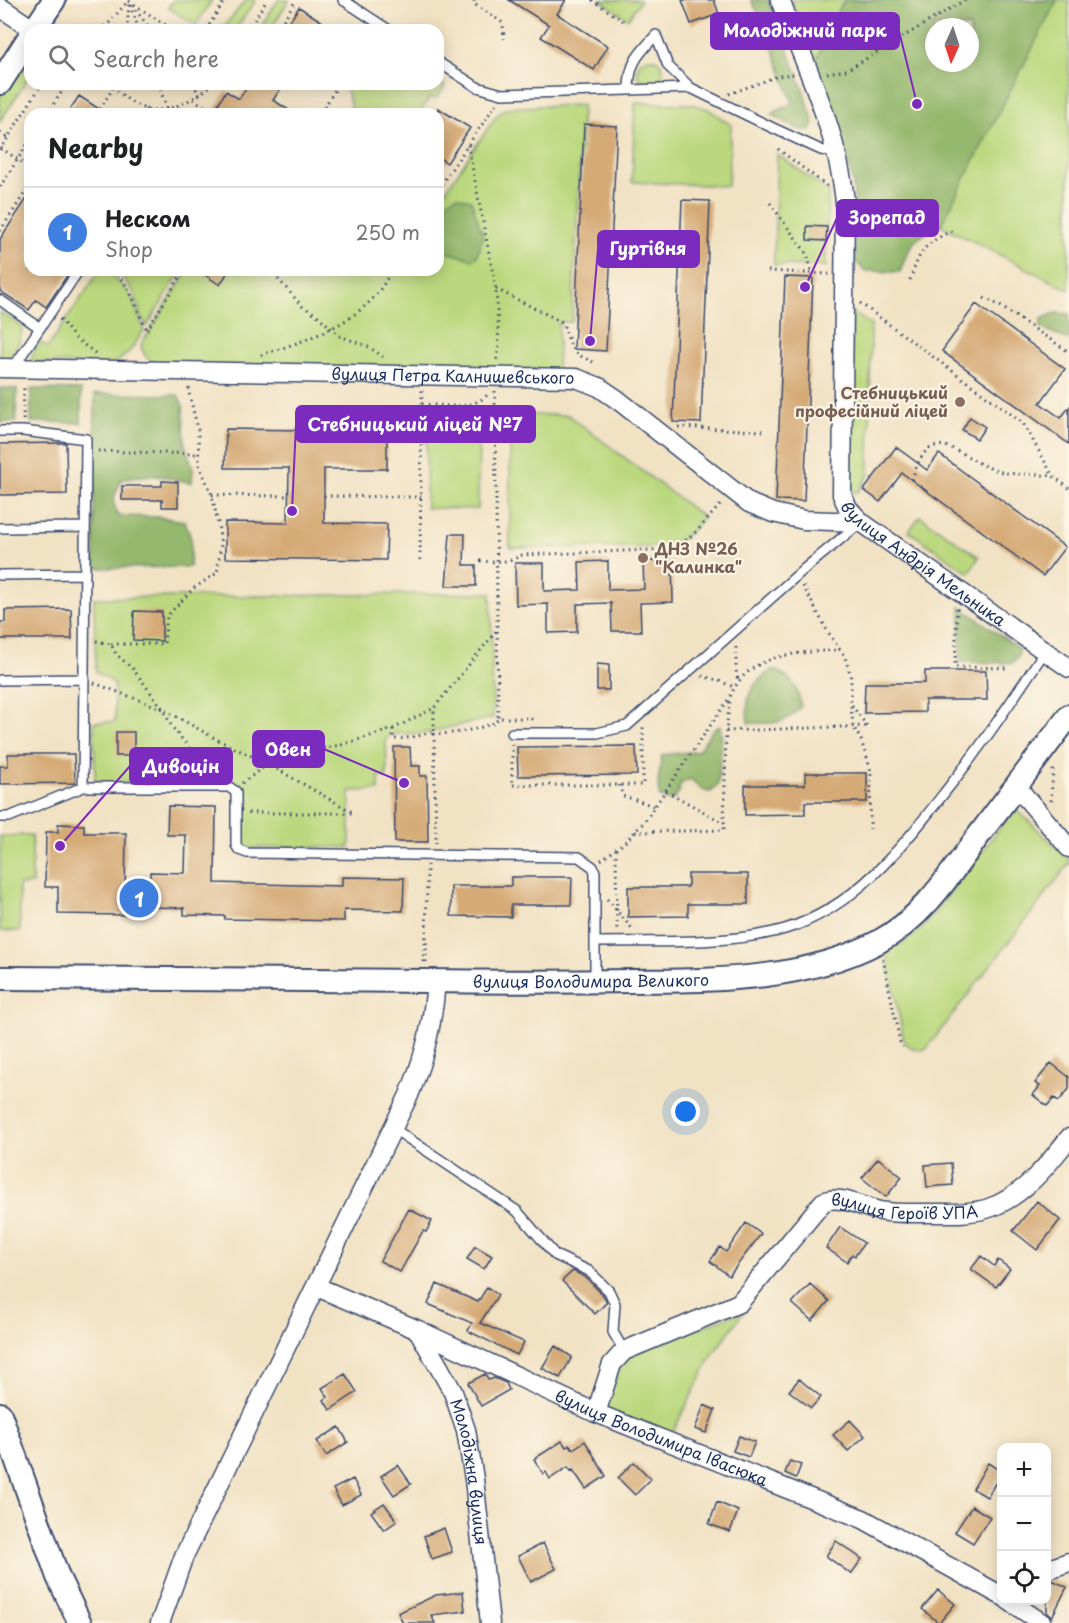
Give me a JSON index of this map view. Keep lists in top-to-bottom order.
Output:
{
  "streets": {
    "street": [
      "вулиця Петра Калнишевського",
      "вулиця Андрія Мельника",
      "вулиця Володимира Великого",
      "вулиця Героїв УПА",
      "вулиця Володимира Івасюка",
      "Молодіжна вулиця"
    ]
  },
  "crossings": [
    ["вулиця Петра Калнишевського", "вулиця Андрія Мельника"],
    ["вулиця Володимира Івасюка", "Молодіжна вулиця"]
  ],
  "places": [
    "Молодіжний парк",
    "Зорепад",
    "Гуртівня",
    "Стебницький професійний ліцей",
    "Стебницький ліцей №7",
    "ДНЗ №26 \"Калинка\"",
    "Овен",
    "Дивоцін"
  ],
  "north": "bottom",
  "page": {
    "search": "Search here",
    "heading": "Nearby",
    "list": [
      {
        "mark": "1",
        "name": "Неском",
        "note": "Shop",
        "value": "250 m"
      }
    ],
    "pins": "1",
    "map_buttons": ["+", "−"]
  }
}
